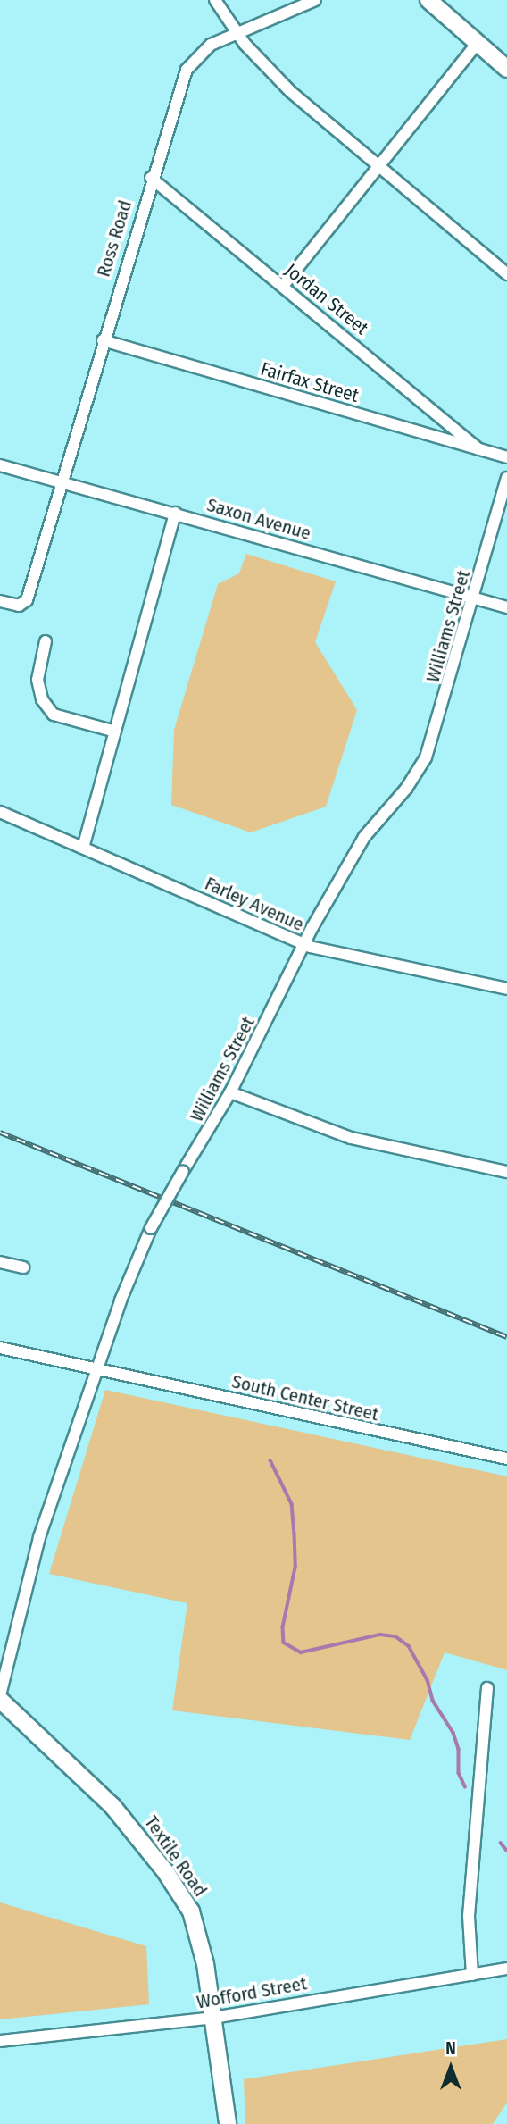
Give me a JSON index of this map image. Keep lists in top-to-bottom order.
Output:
{
  "streets": {
    "street": [
      "Ross Road",
      "Jordan Street",
      "Fairfax Street",
      "Saxon Avenue",
      "Williams Street",
      "Farley Avenue",
      "South Center Street",
      "Textile Road",
      "Wofford Street"
    ]
  },
  "crossings": [
    ["Ross Road", "Jordan Street"],
    ["Ross Road", "Fairfax Street"],
    ["Ross Road", "Saxon Avenue"],
    ["Jordan Street", "Fairfax Street"],
    ["Saxon Avenue", "Williams Street"],
    ["Williams Street", "Farley Avenue"],
    ["Williams Street", "South Center Street"],
    ["Williams Street", "Textile Road"],
    ["Textile Road", "Wofford Street"]
  ],
  "north": "top"
}
